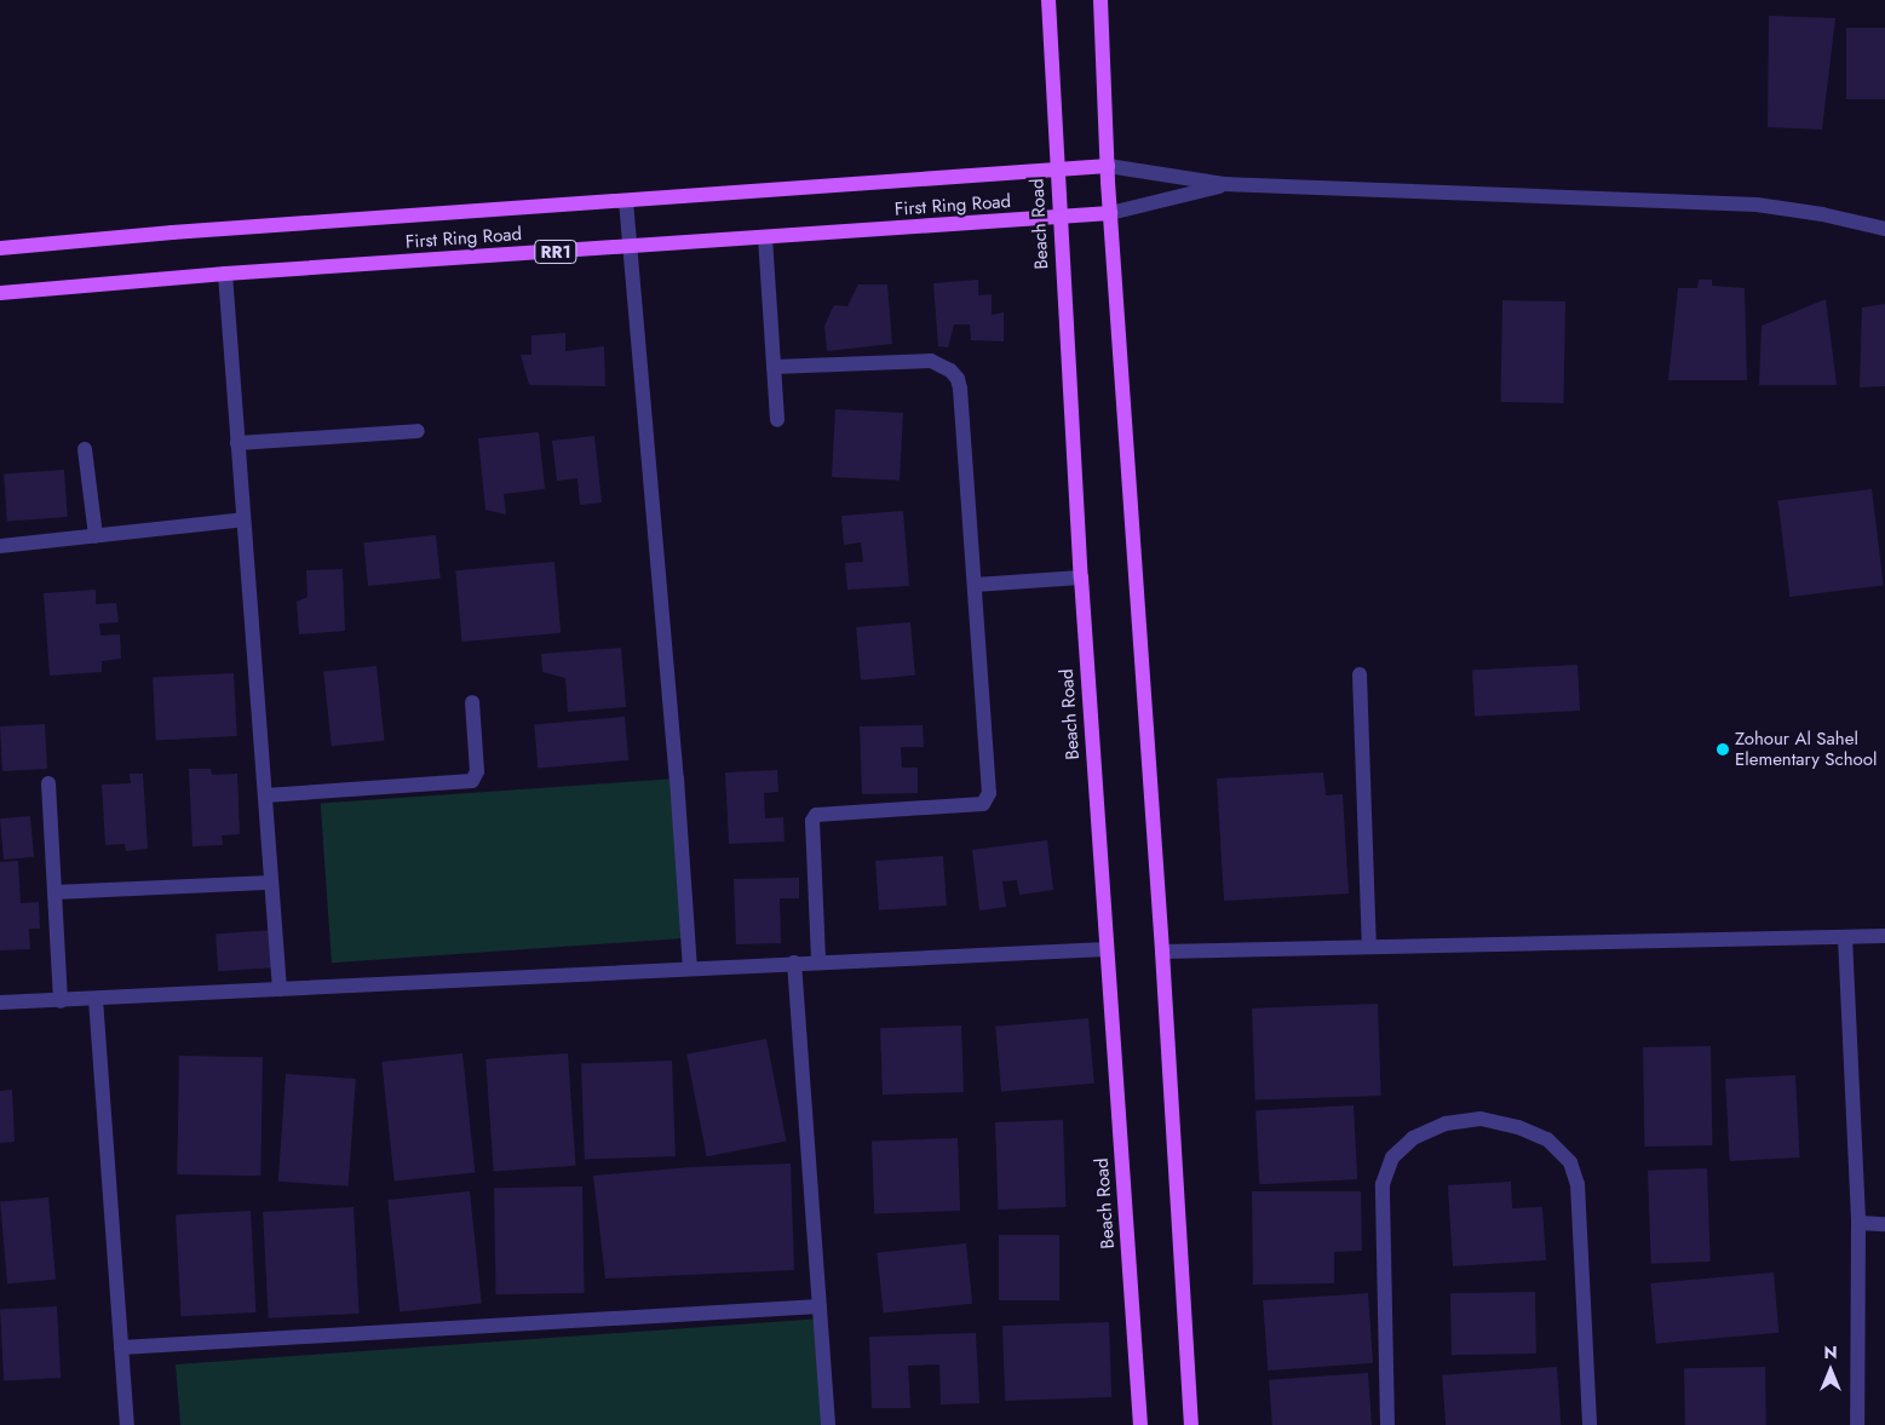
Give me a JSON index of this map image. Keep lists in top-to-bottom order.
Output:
{
  "streets": {
    "main road": ["First Ring Road", "Beach Road", "RR1"]
  },
  "crossings": [
    ["First Ring Road", "Beach Road"]
  ],
  "places": ["Zohour Al Sahel Elementary School"],
  "north": "top"
}
